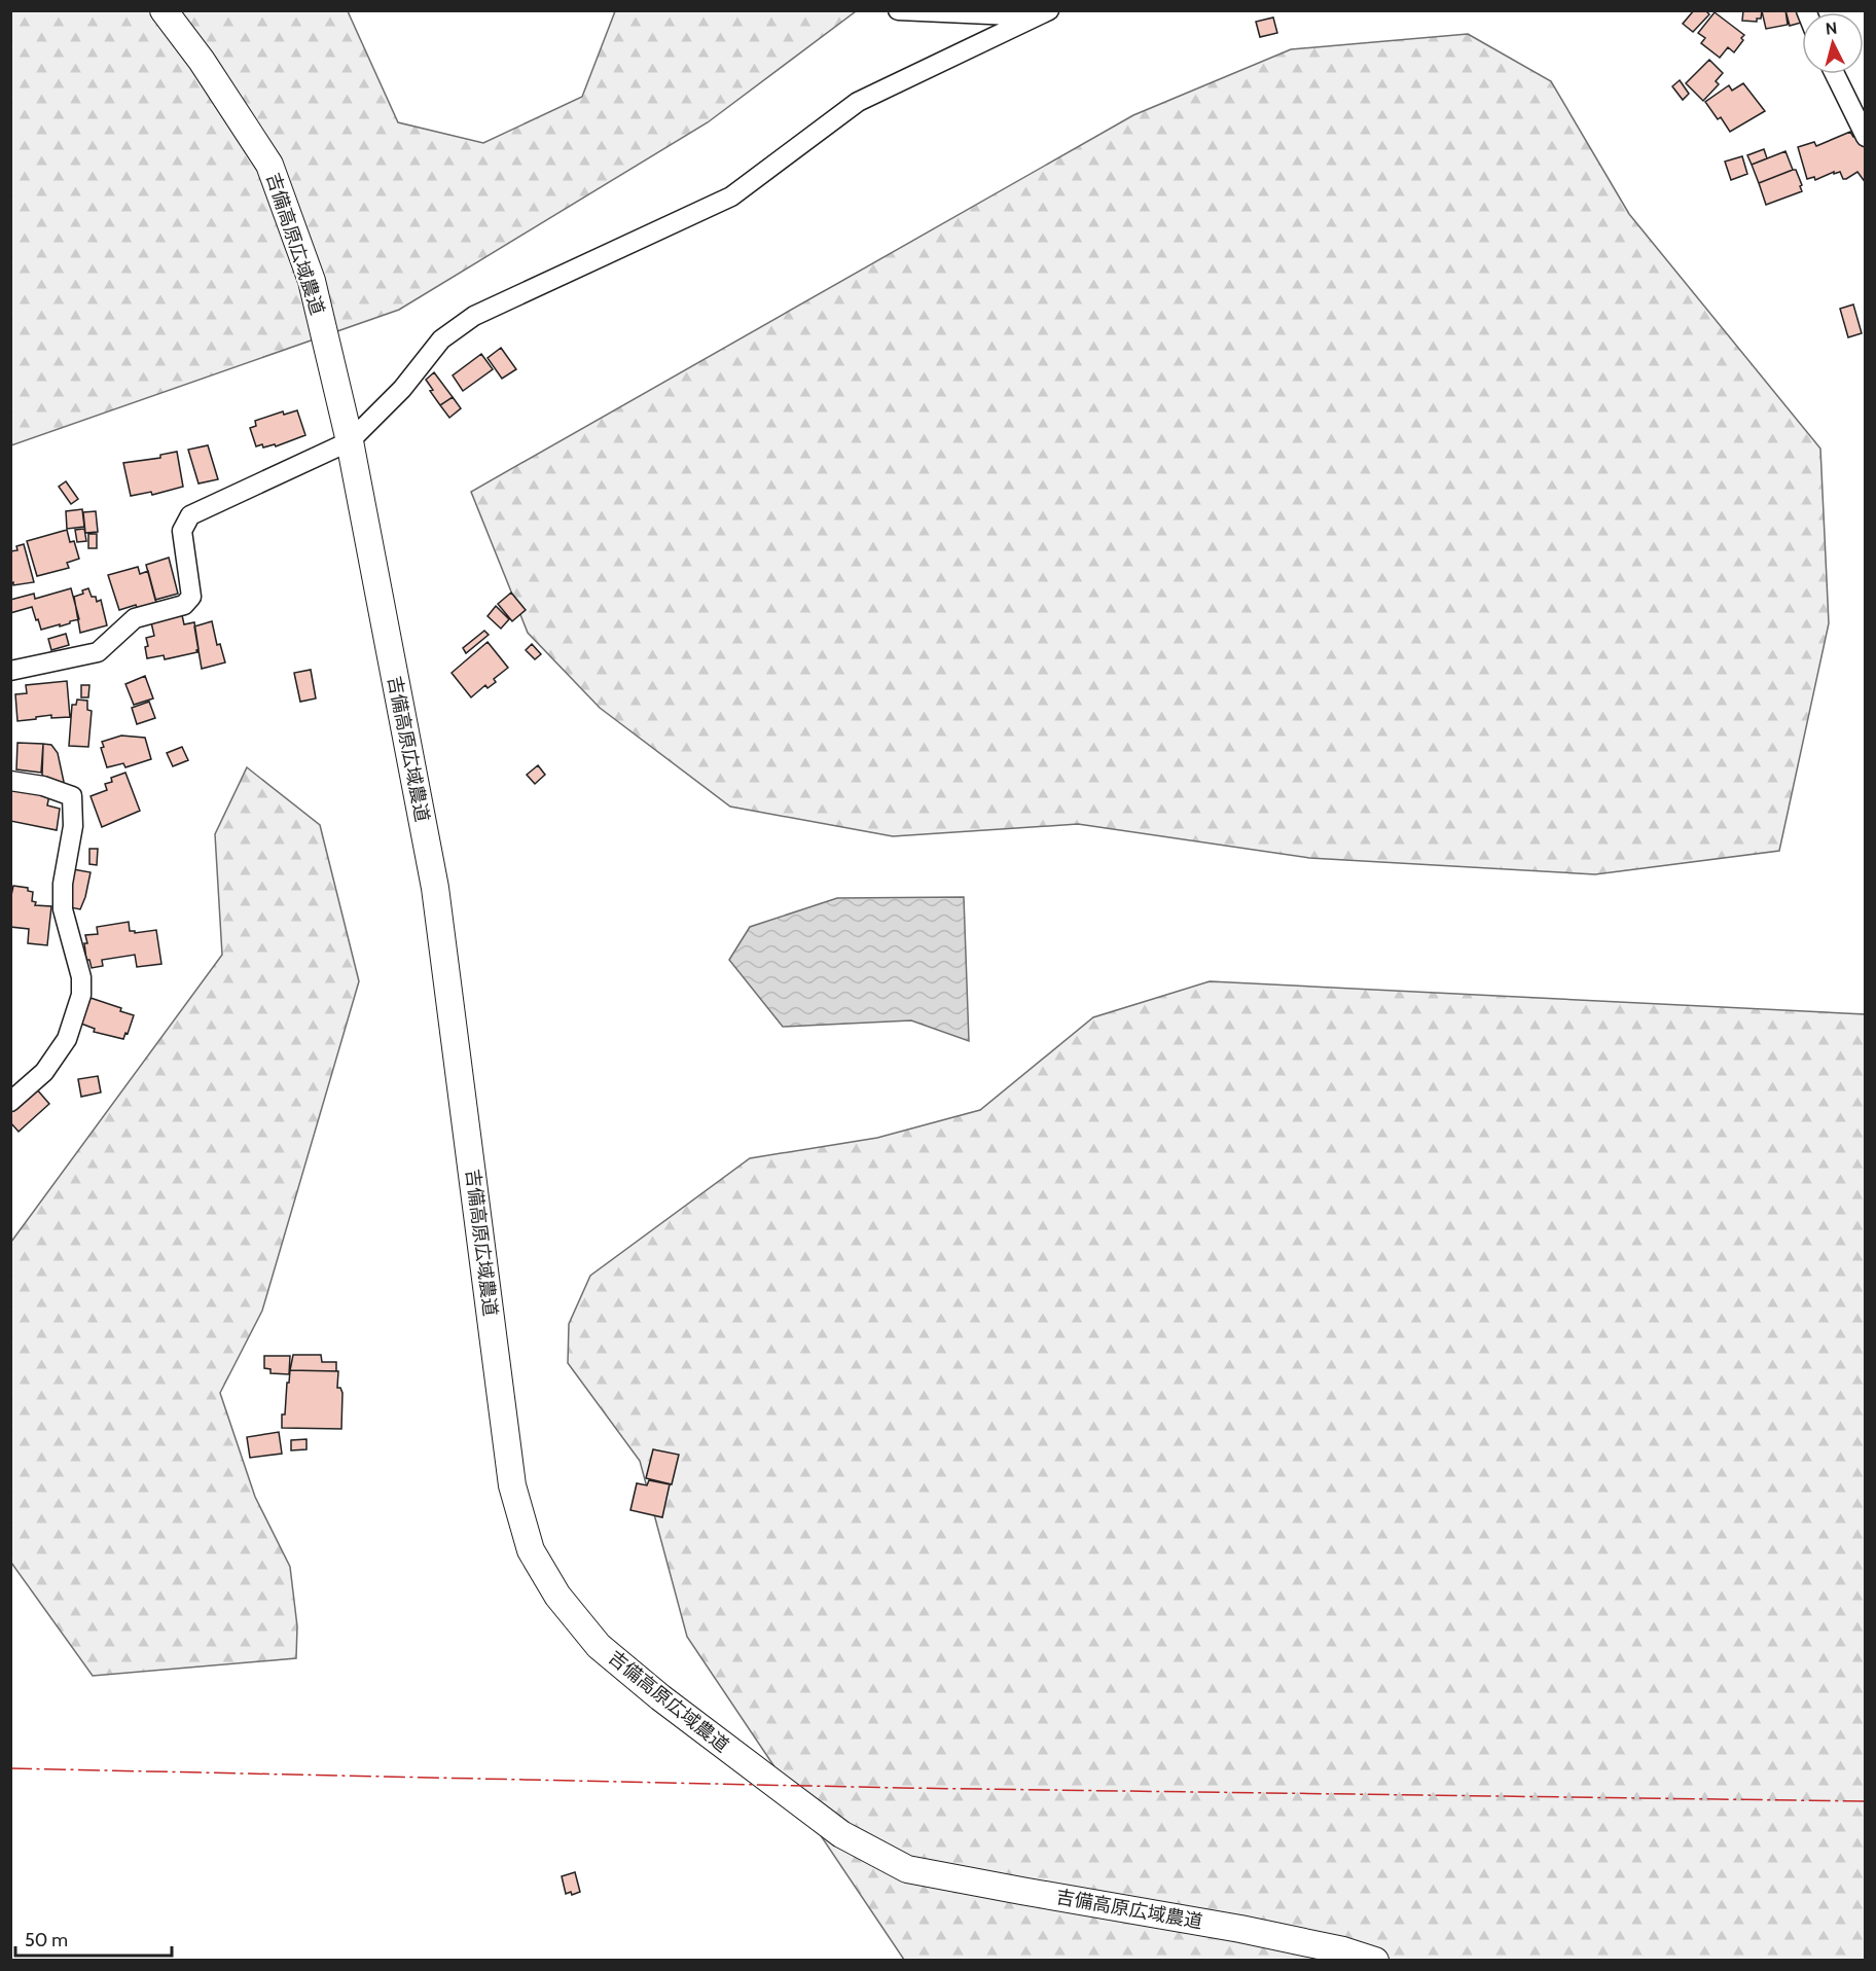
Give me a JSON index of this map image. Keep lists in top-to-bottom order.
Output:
{
  "streets": {
    "street": ["吉備高原広域農道"]
  },
  "scale_bar": "50 m",
  "north": "top"
}
